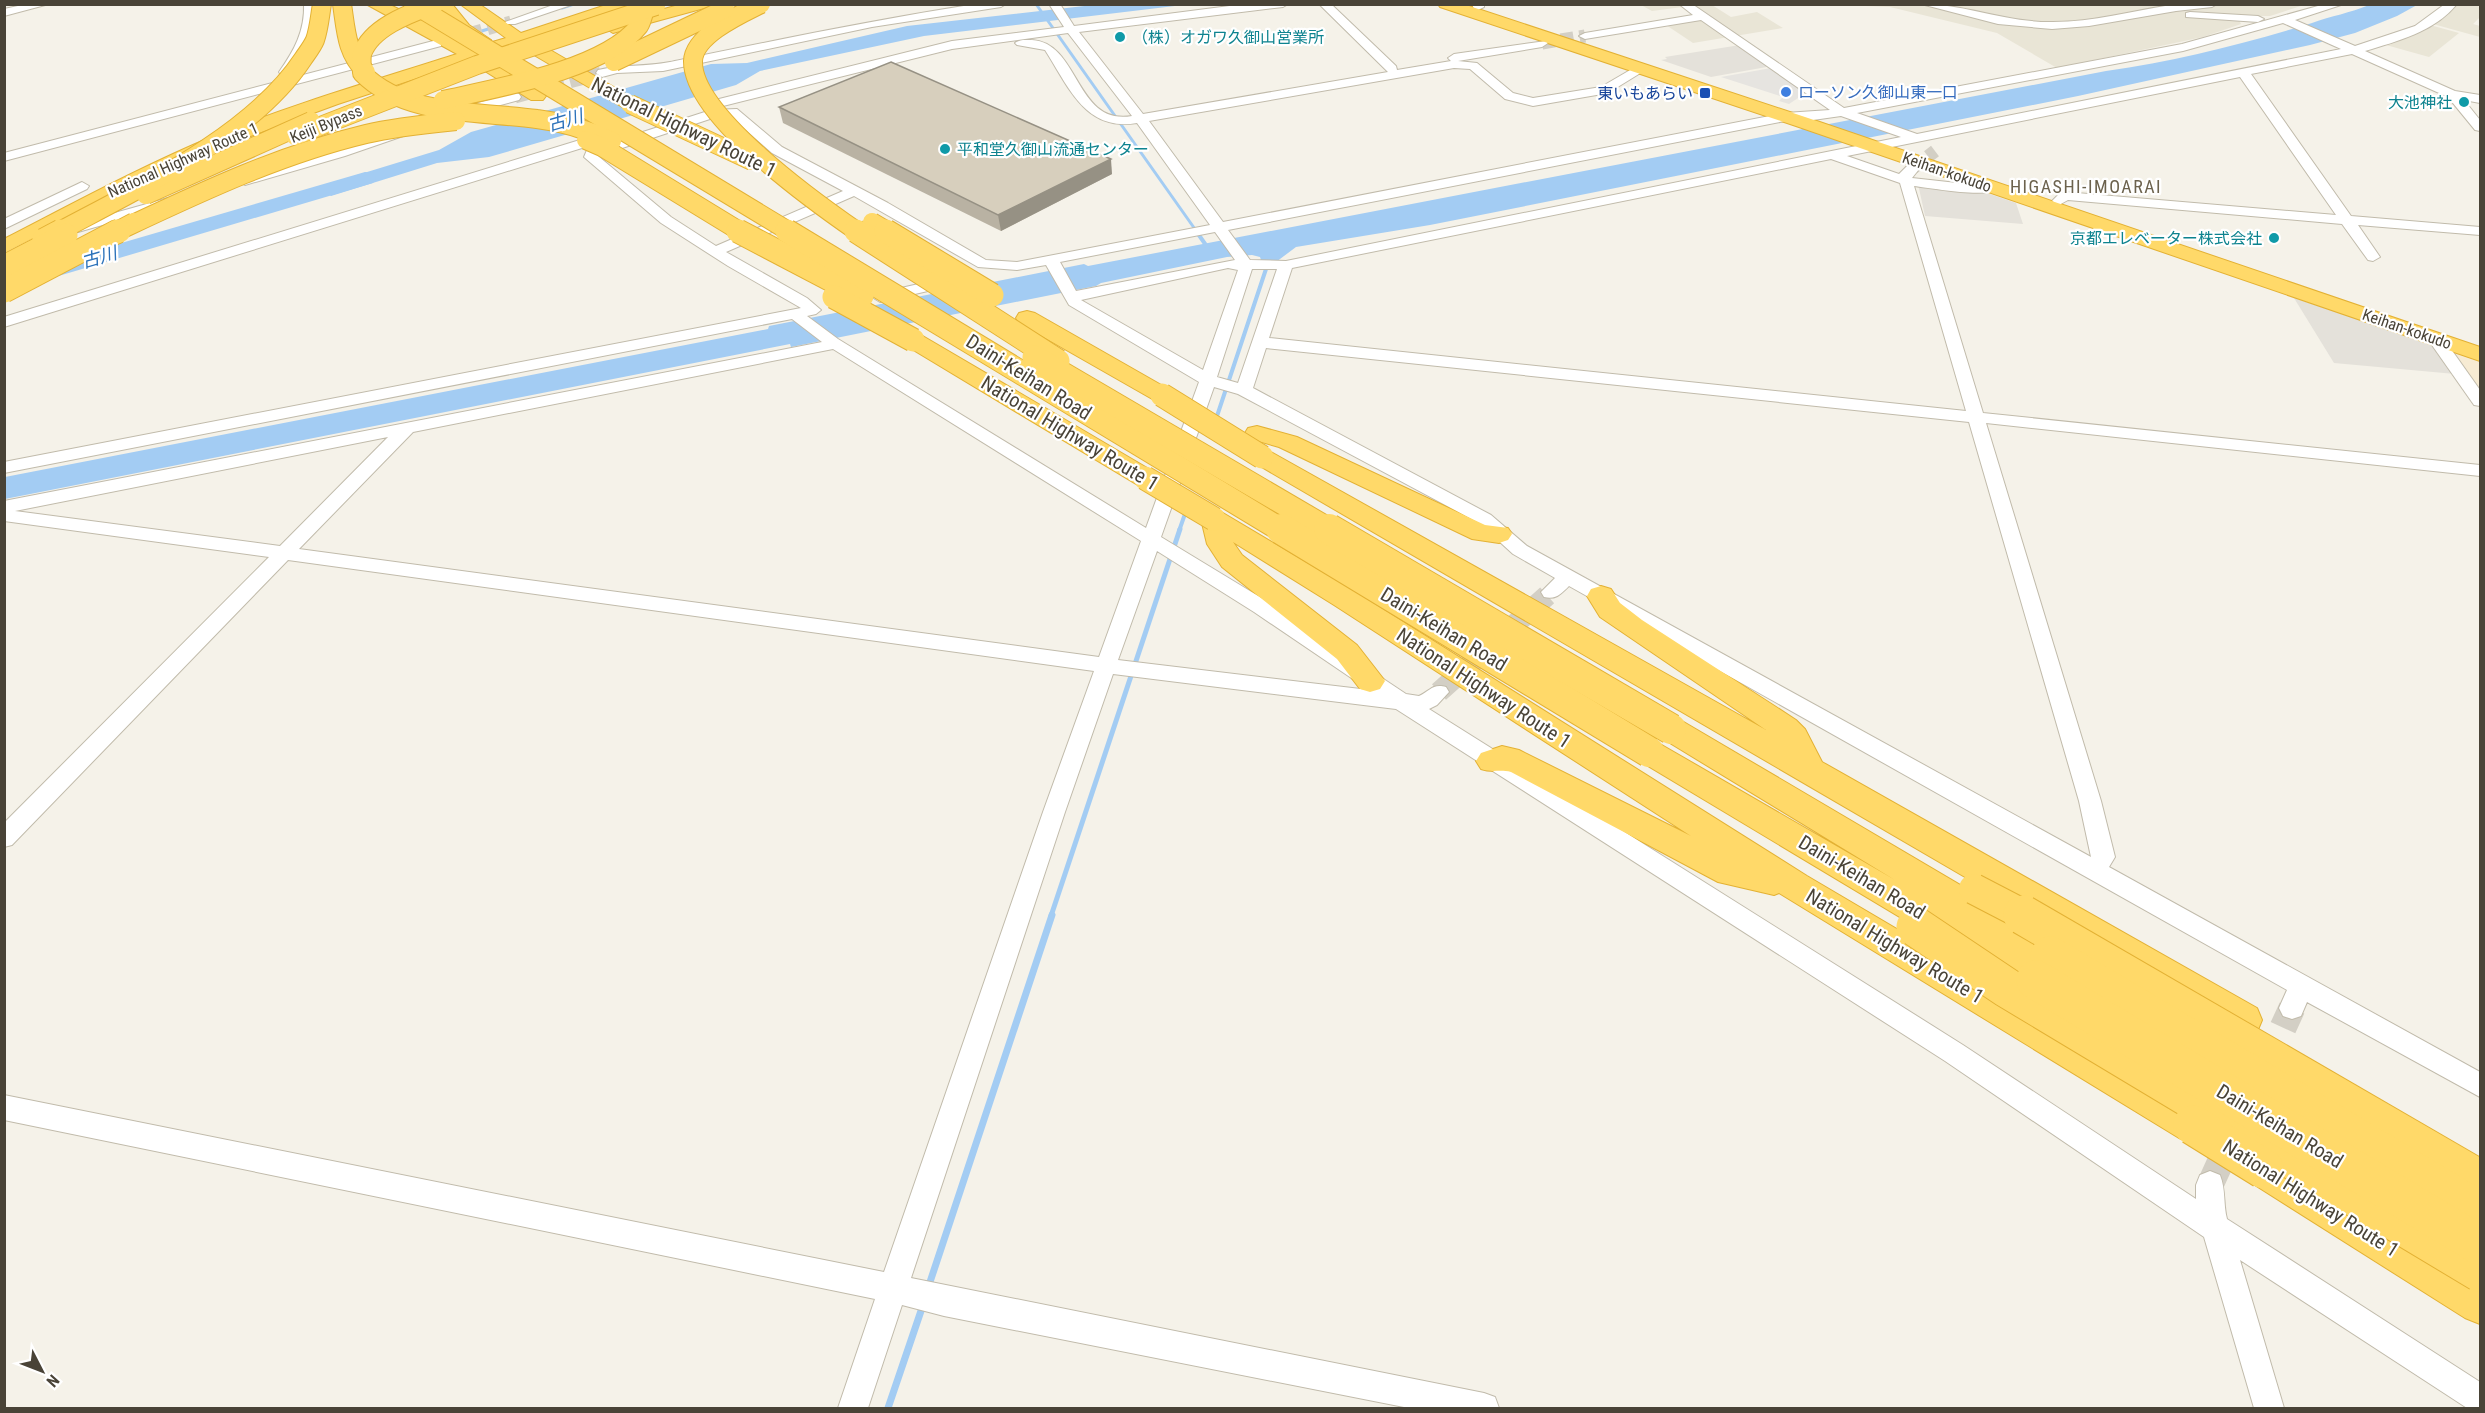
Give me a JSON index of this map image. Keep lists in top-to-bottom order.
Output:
{
  "streets": {
    "highway": [
      "Keiji Bypass",
      "National Highway Route 1",
      "Keihan-kokudo",
      "Daini-Keihan Road"
    ]
  },
  "crossings": [
    ["Keiji Bypass", "National Highway Route 1"]
  ],
  "districts": ["HIGASHI-IMOARAI"],
  "water": ["古川"],
  "places": {
    "other": [
      "（株）オガワ久御山営業所",
      "ローソン久御山東一口",
      "大池神社",
      "平和堂久御山流通センター",
      "京都エレベーター株式会社"
    ],
    "transit": ["東いもあらい"]
  },
  "north": "bottom right"
}
